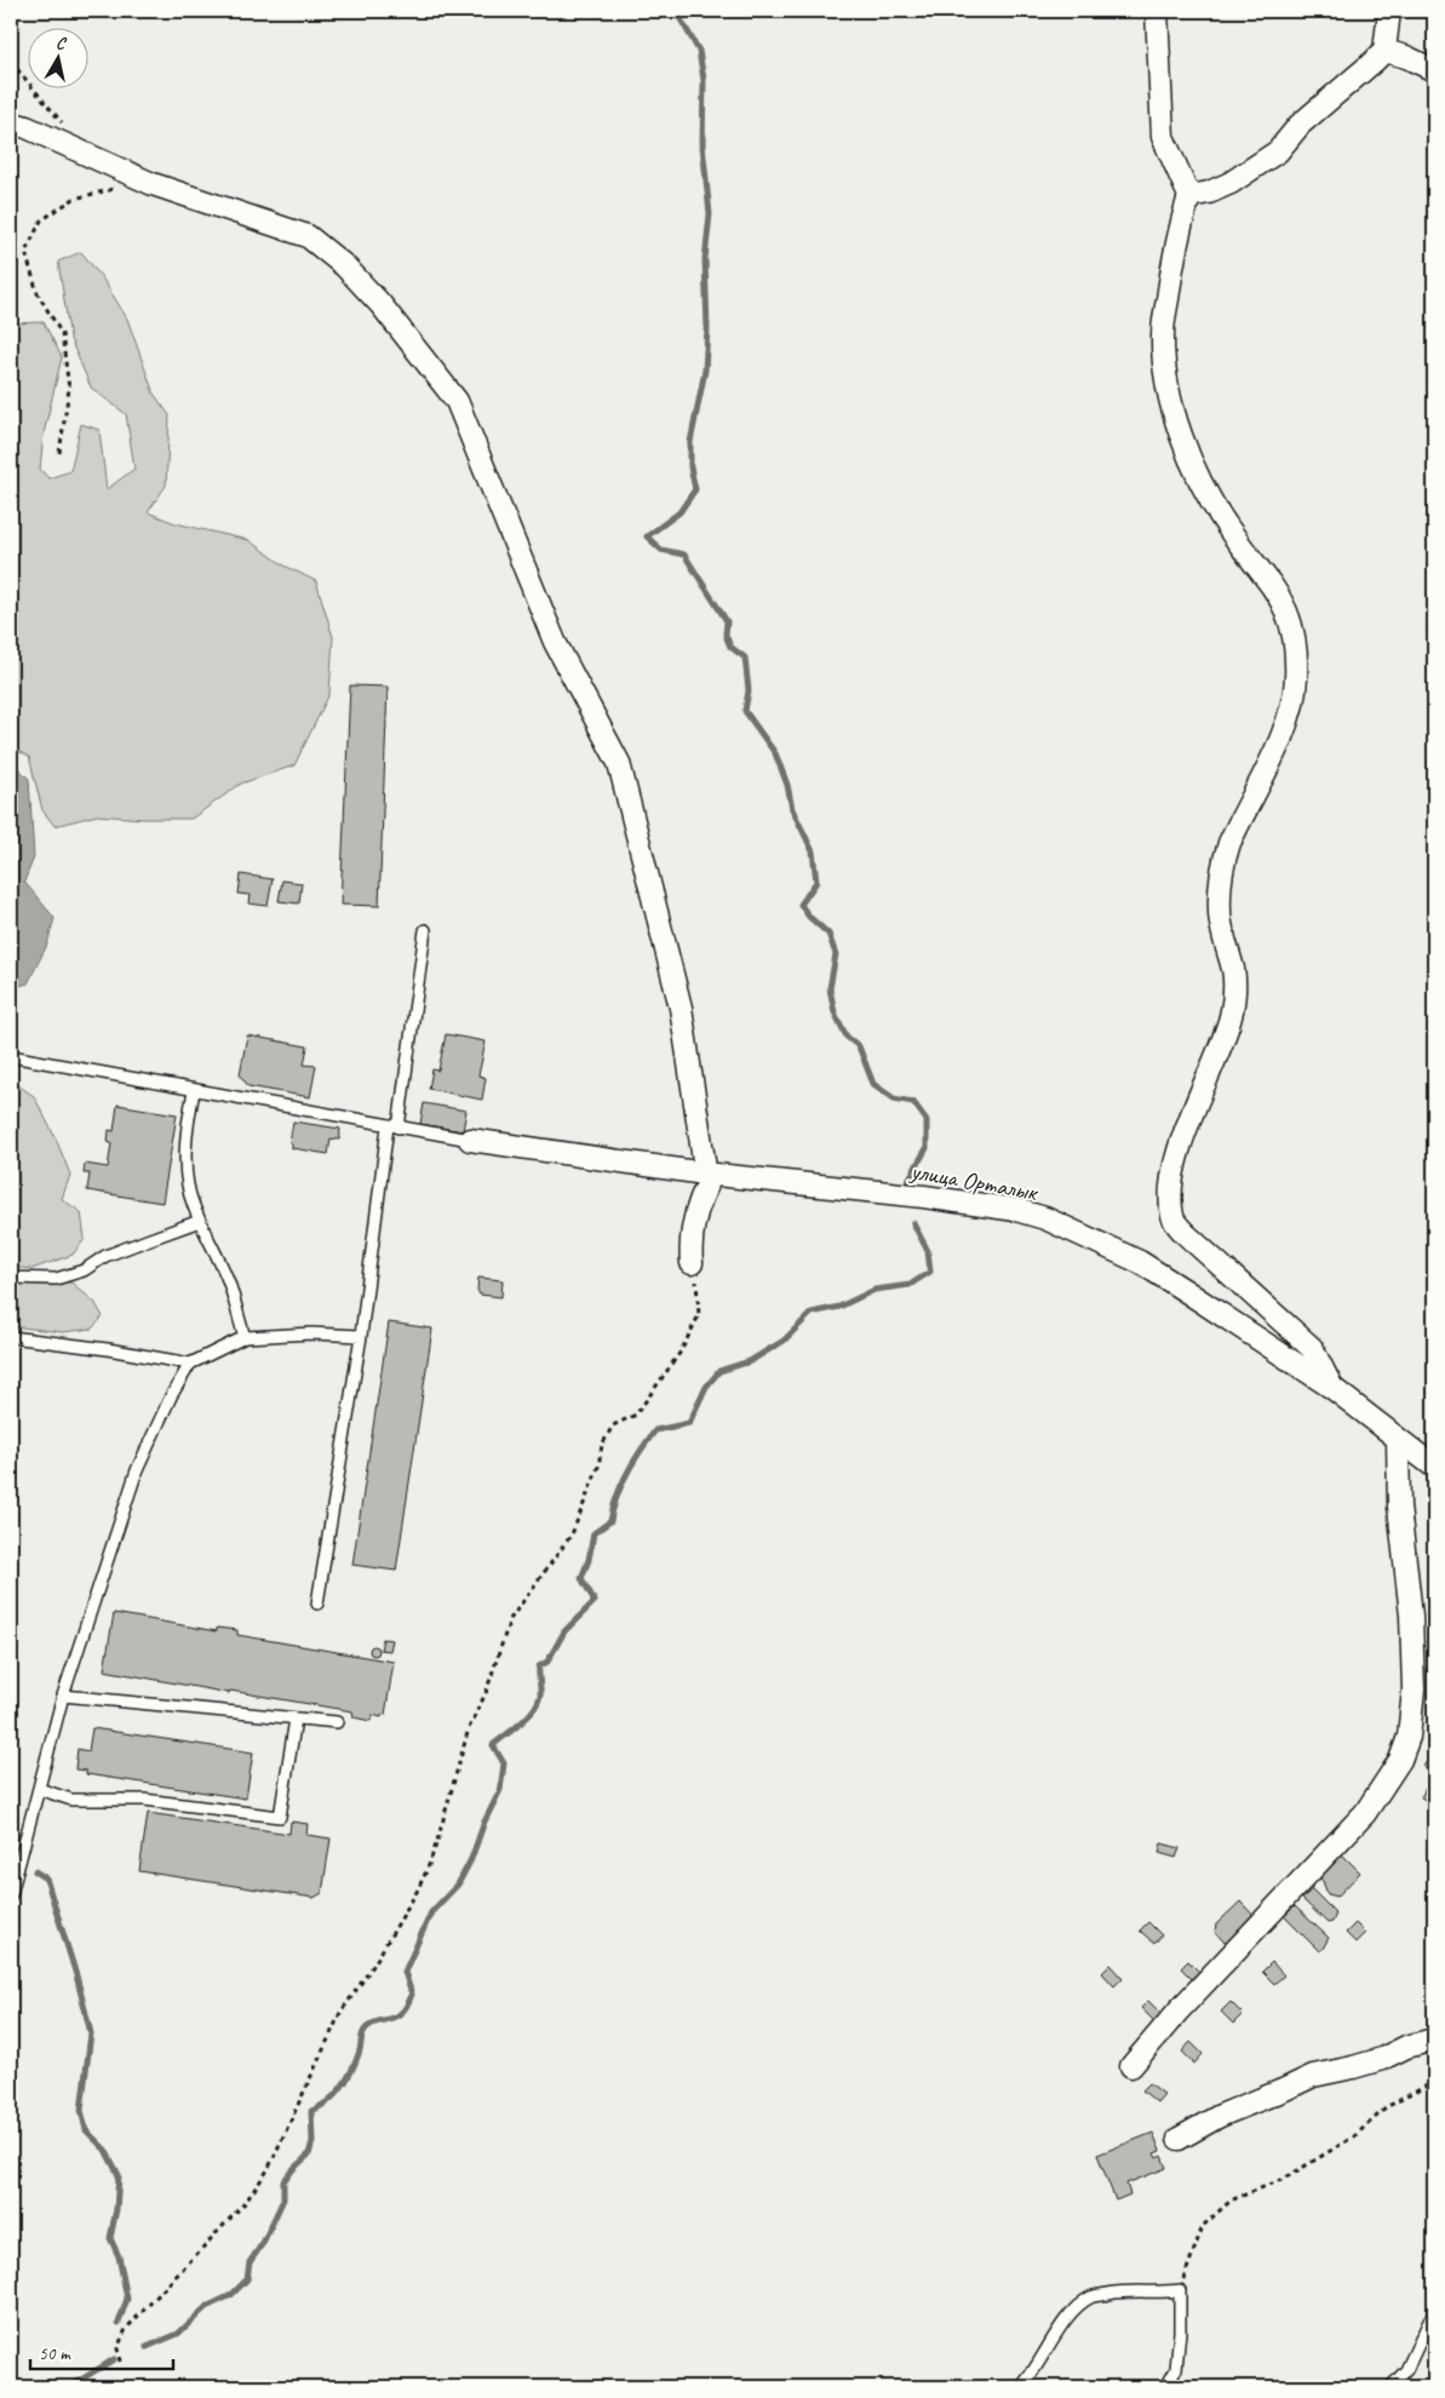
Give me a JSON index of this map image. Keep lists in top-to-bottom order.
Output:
{
  "streets": {
    "street": ["улица Орталык"]
  },
  "scale_bar": "50 m",
  "north": "top"
}
